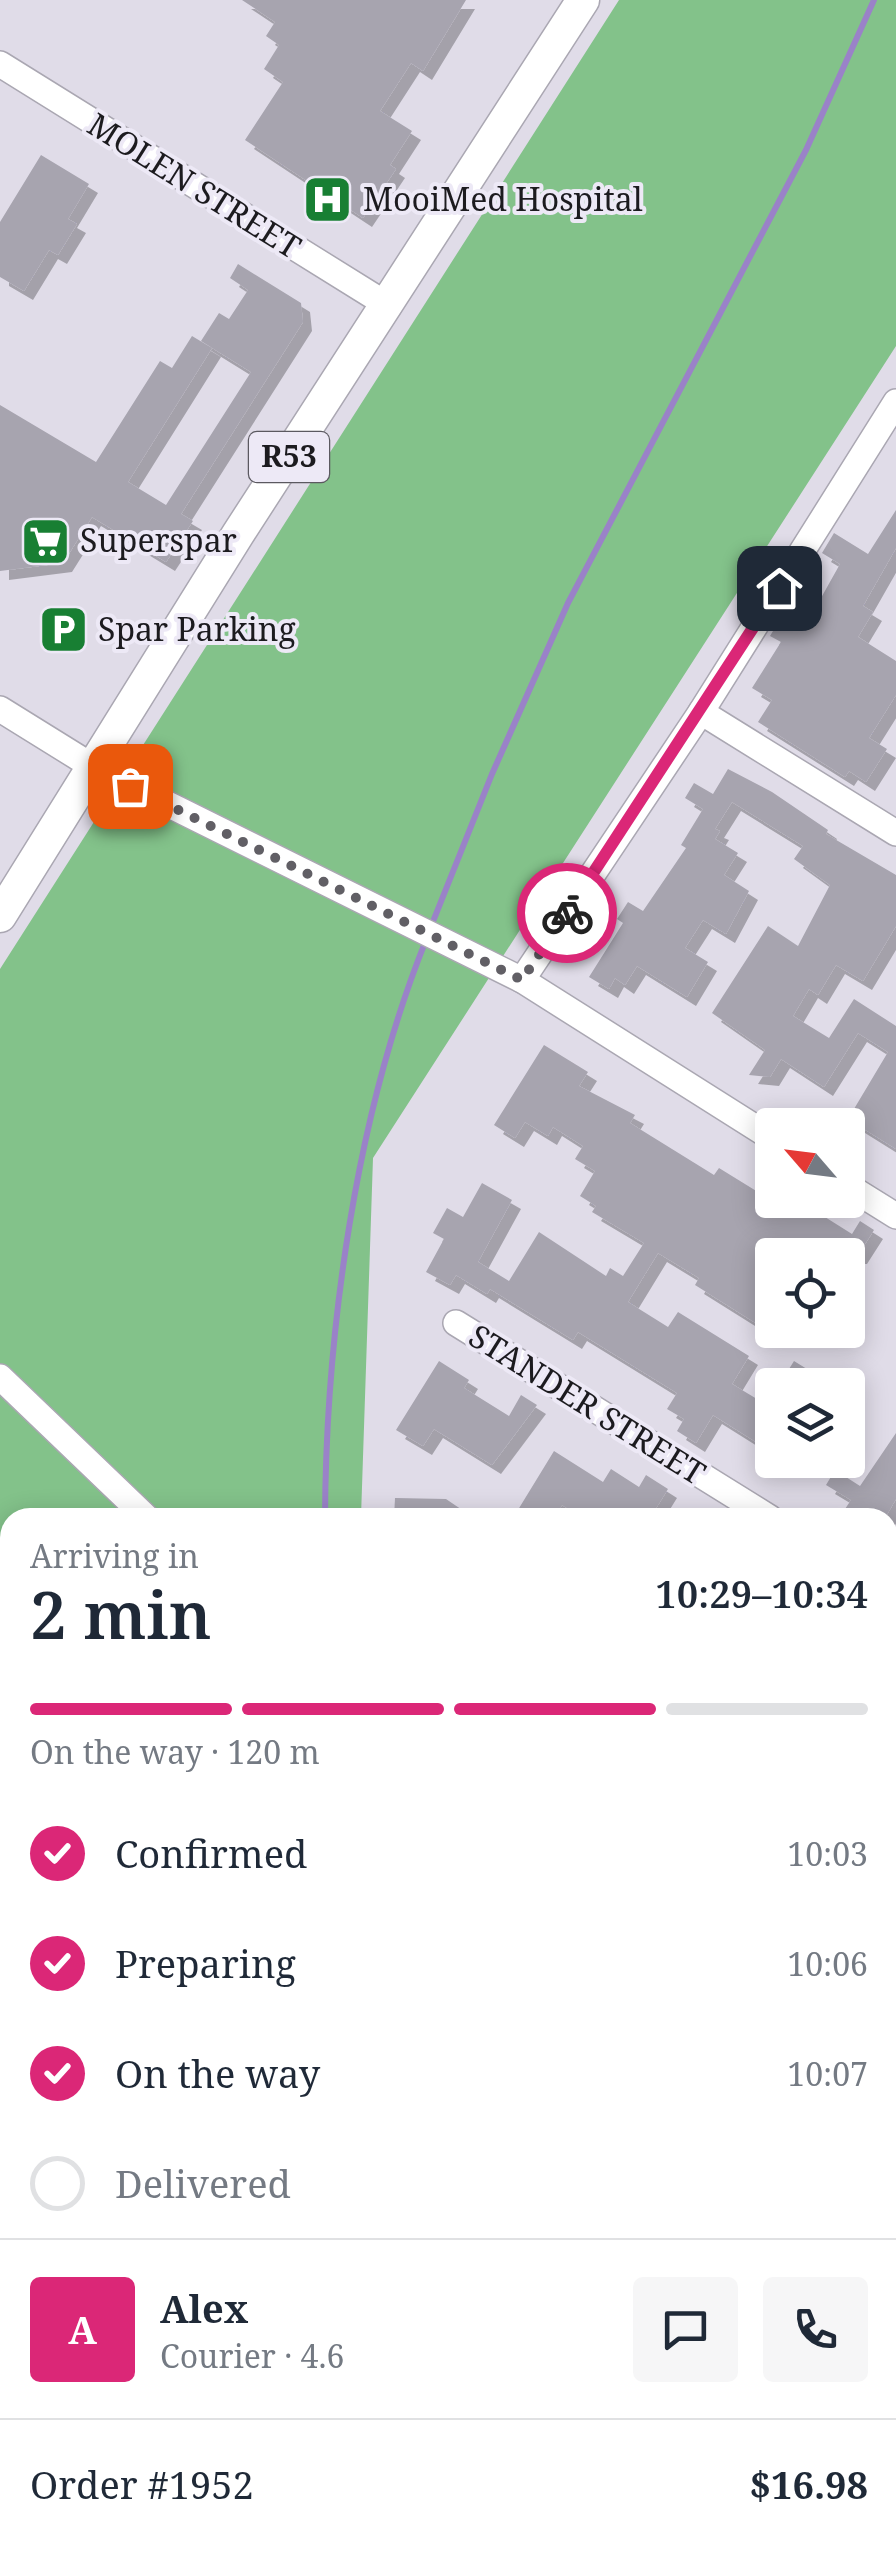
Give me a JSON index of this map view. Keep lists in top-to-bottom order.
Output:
{
  "streets": {
    "main road": ["R53"],
    "street": ["MOLEN STREET", "STANDER STREET"]
  },
  "crossings": [
    ["MOLEN STREET", "R53"]
  ],
  "places": {
    "hospital": ["MooiMed Hospital"],
    "supermarket": ["Superspar"],
    "parking": ["Spar Parking"]
  },
  "north": "top left",
  "page": {
    "heading": ["2 min", "Arriving in", "10:29–10:34"],
    "panel": [
      "Alex",
      "Courier · 4.6",
      "Order #1952",
      "$16.98"
    ],
    "bar": "On the way · 120 m",
    "list": [
      ["Confirmed", "10:03"],
      ["Preparing", "10:06"],
      ["On the way", "10:07"],
      "Delivered"
    ],
    "round": "A"
  }
}
